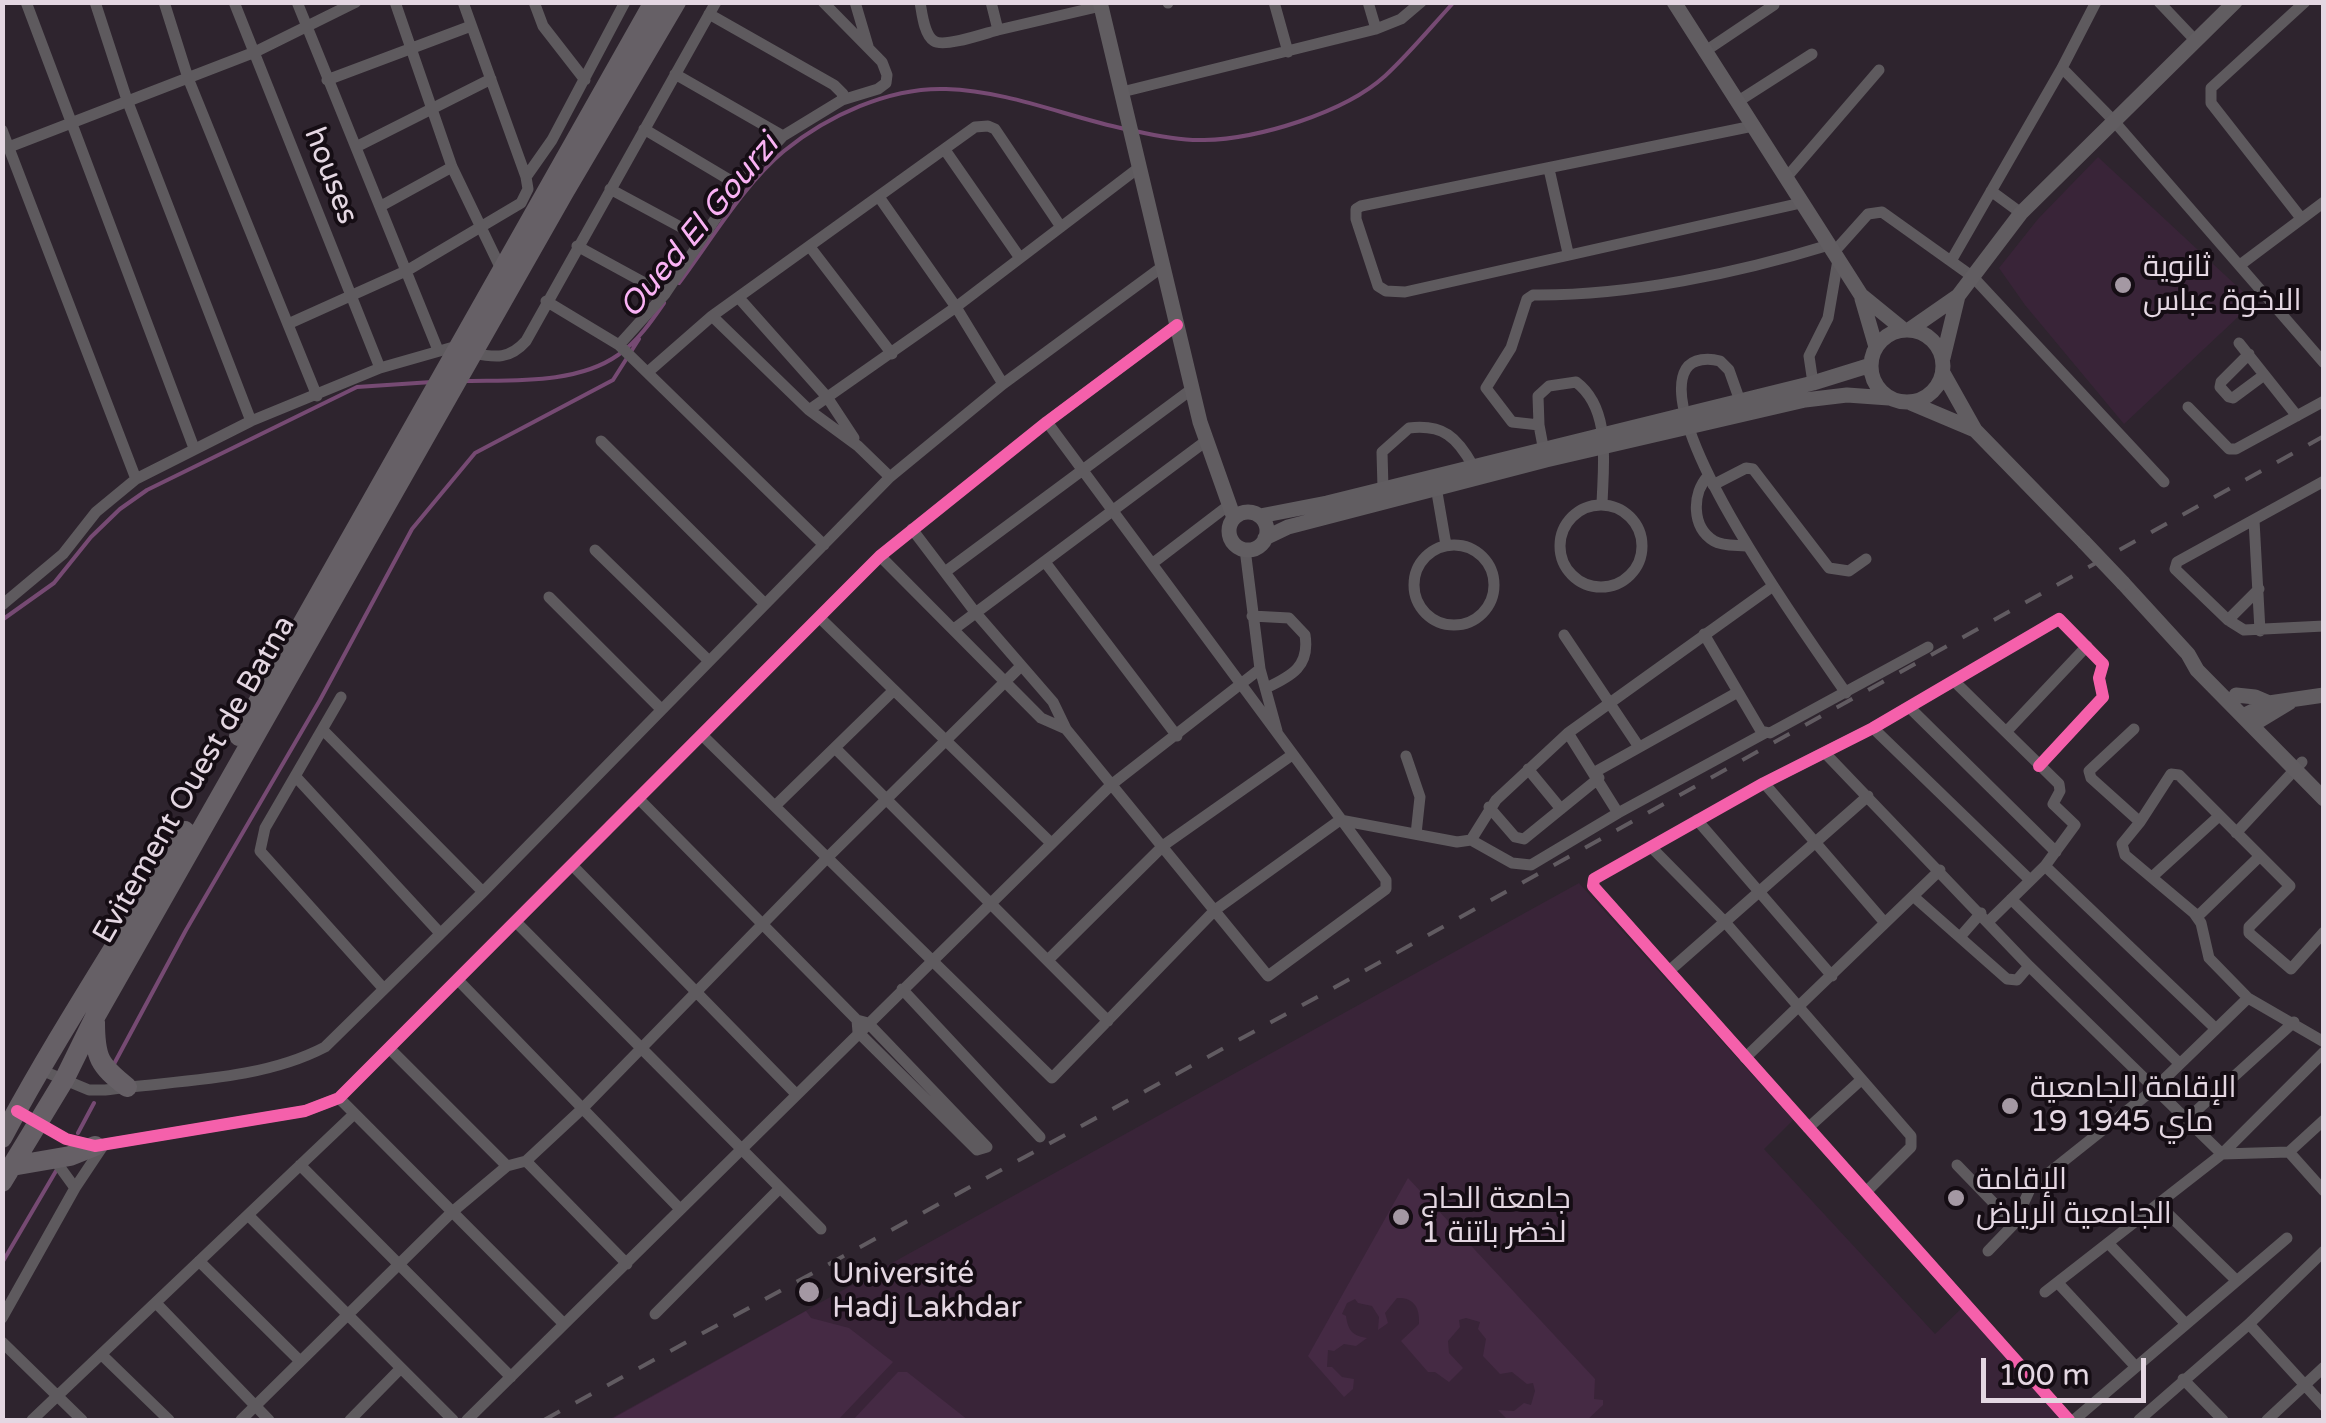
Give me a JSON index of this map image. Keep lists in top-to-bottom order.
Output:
{
  "streets": {
    "highway": ["Evitement Ouest de Batna"],
    "street": ["houses"]
  },
  "water": ["Oued El Gourzi"],
  "places": [
    "ثانوية الاخوة عباس",
    "الإقامة الجامعية 19 ماي 1945",
    "الإقامة الجامعية الرياض",
    "جامعة الحاج لخضر باتنة 1",
    "Université Hadj Lakhdar"
  ],
  "scale_bar": "100 m"
}
